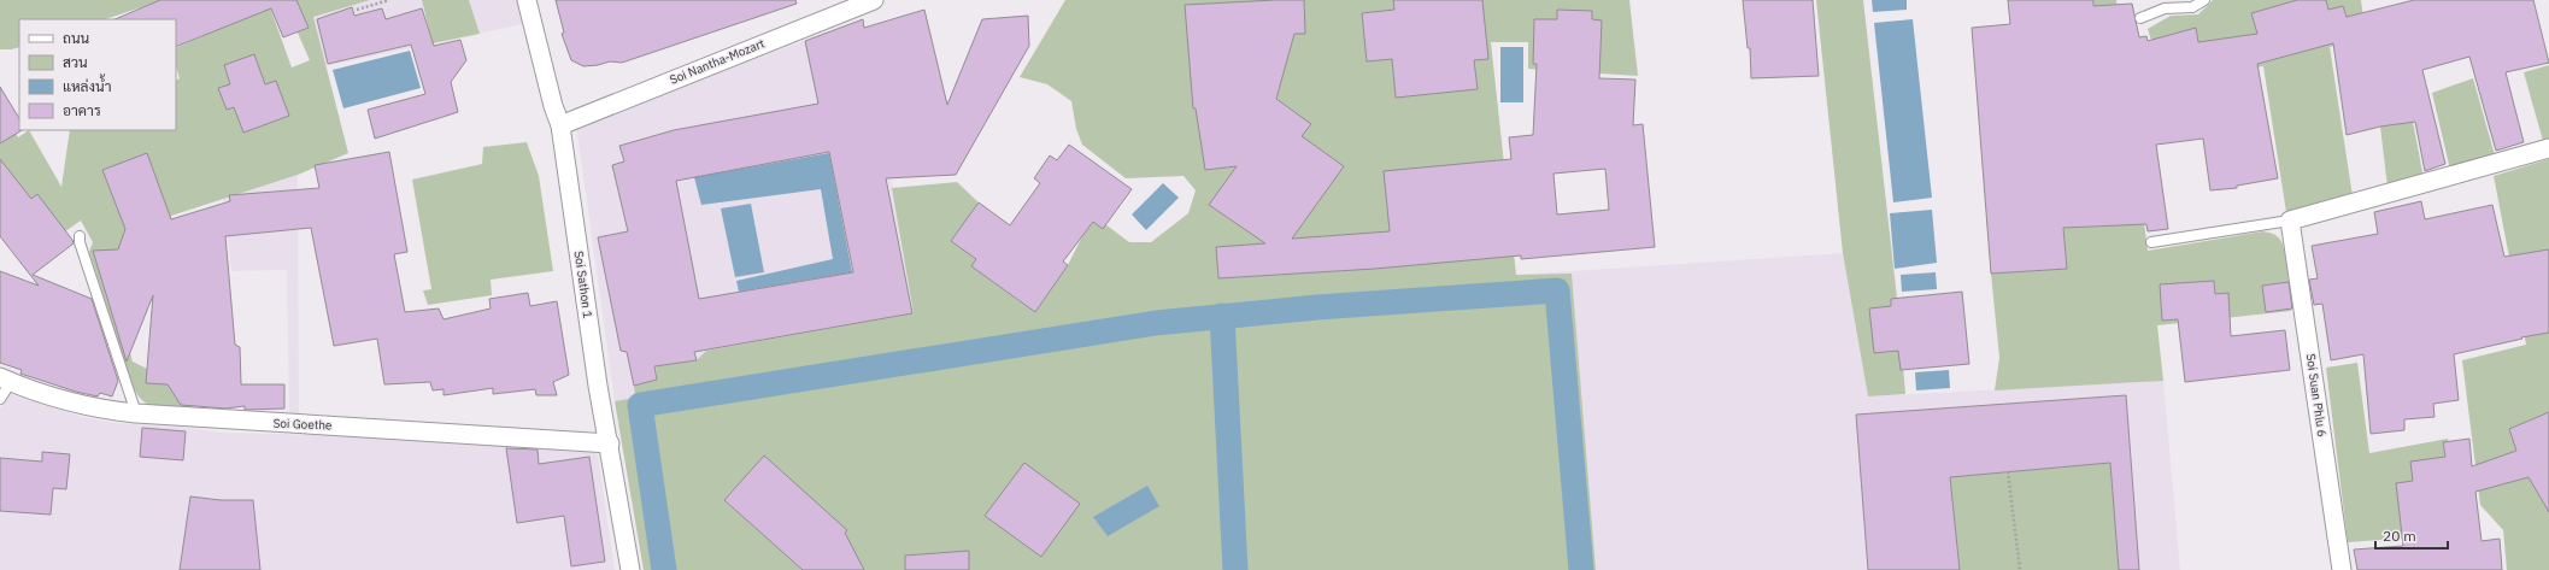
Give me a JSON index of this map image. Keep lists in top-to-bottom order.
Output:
{
  "streets": {
    "street": [
      "Soi Nantha-Mozart",
      "Soi Sathon 1",
      "Soi Suan Phlu 6",
      "Soi Goethe"
    ]
  },
  "crossings": [
    ["Soi Nantha-Mozart", "Soi Sathon 1"],
    ["Soi Sathon 1", "Soi Goethe"]
  ],
  "legend": [
    "ถนน",
    "สวน",
    "แหล่งน้ำ",
    "อาคาร"
  ],
  "scale_bar": "20 m"
}
